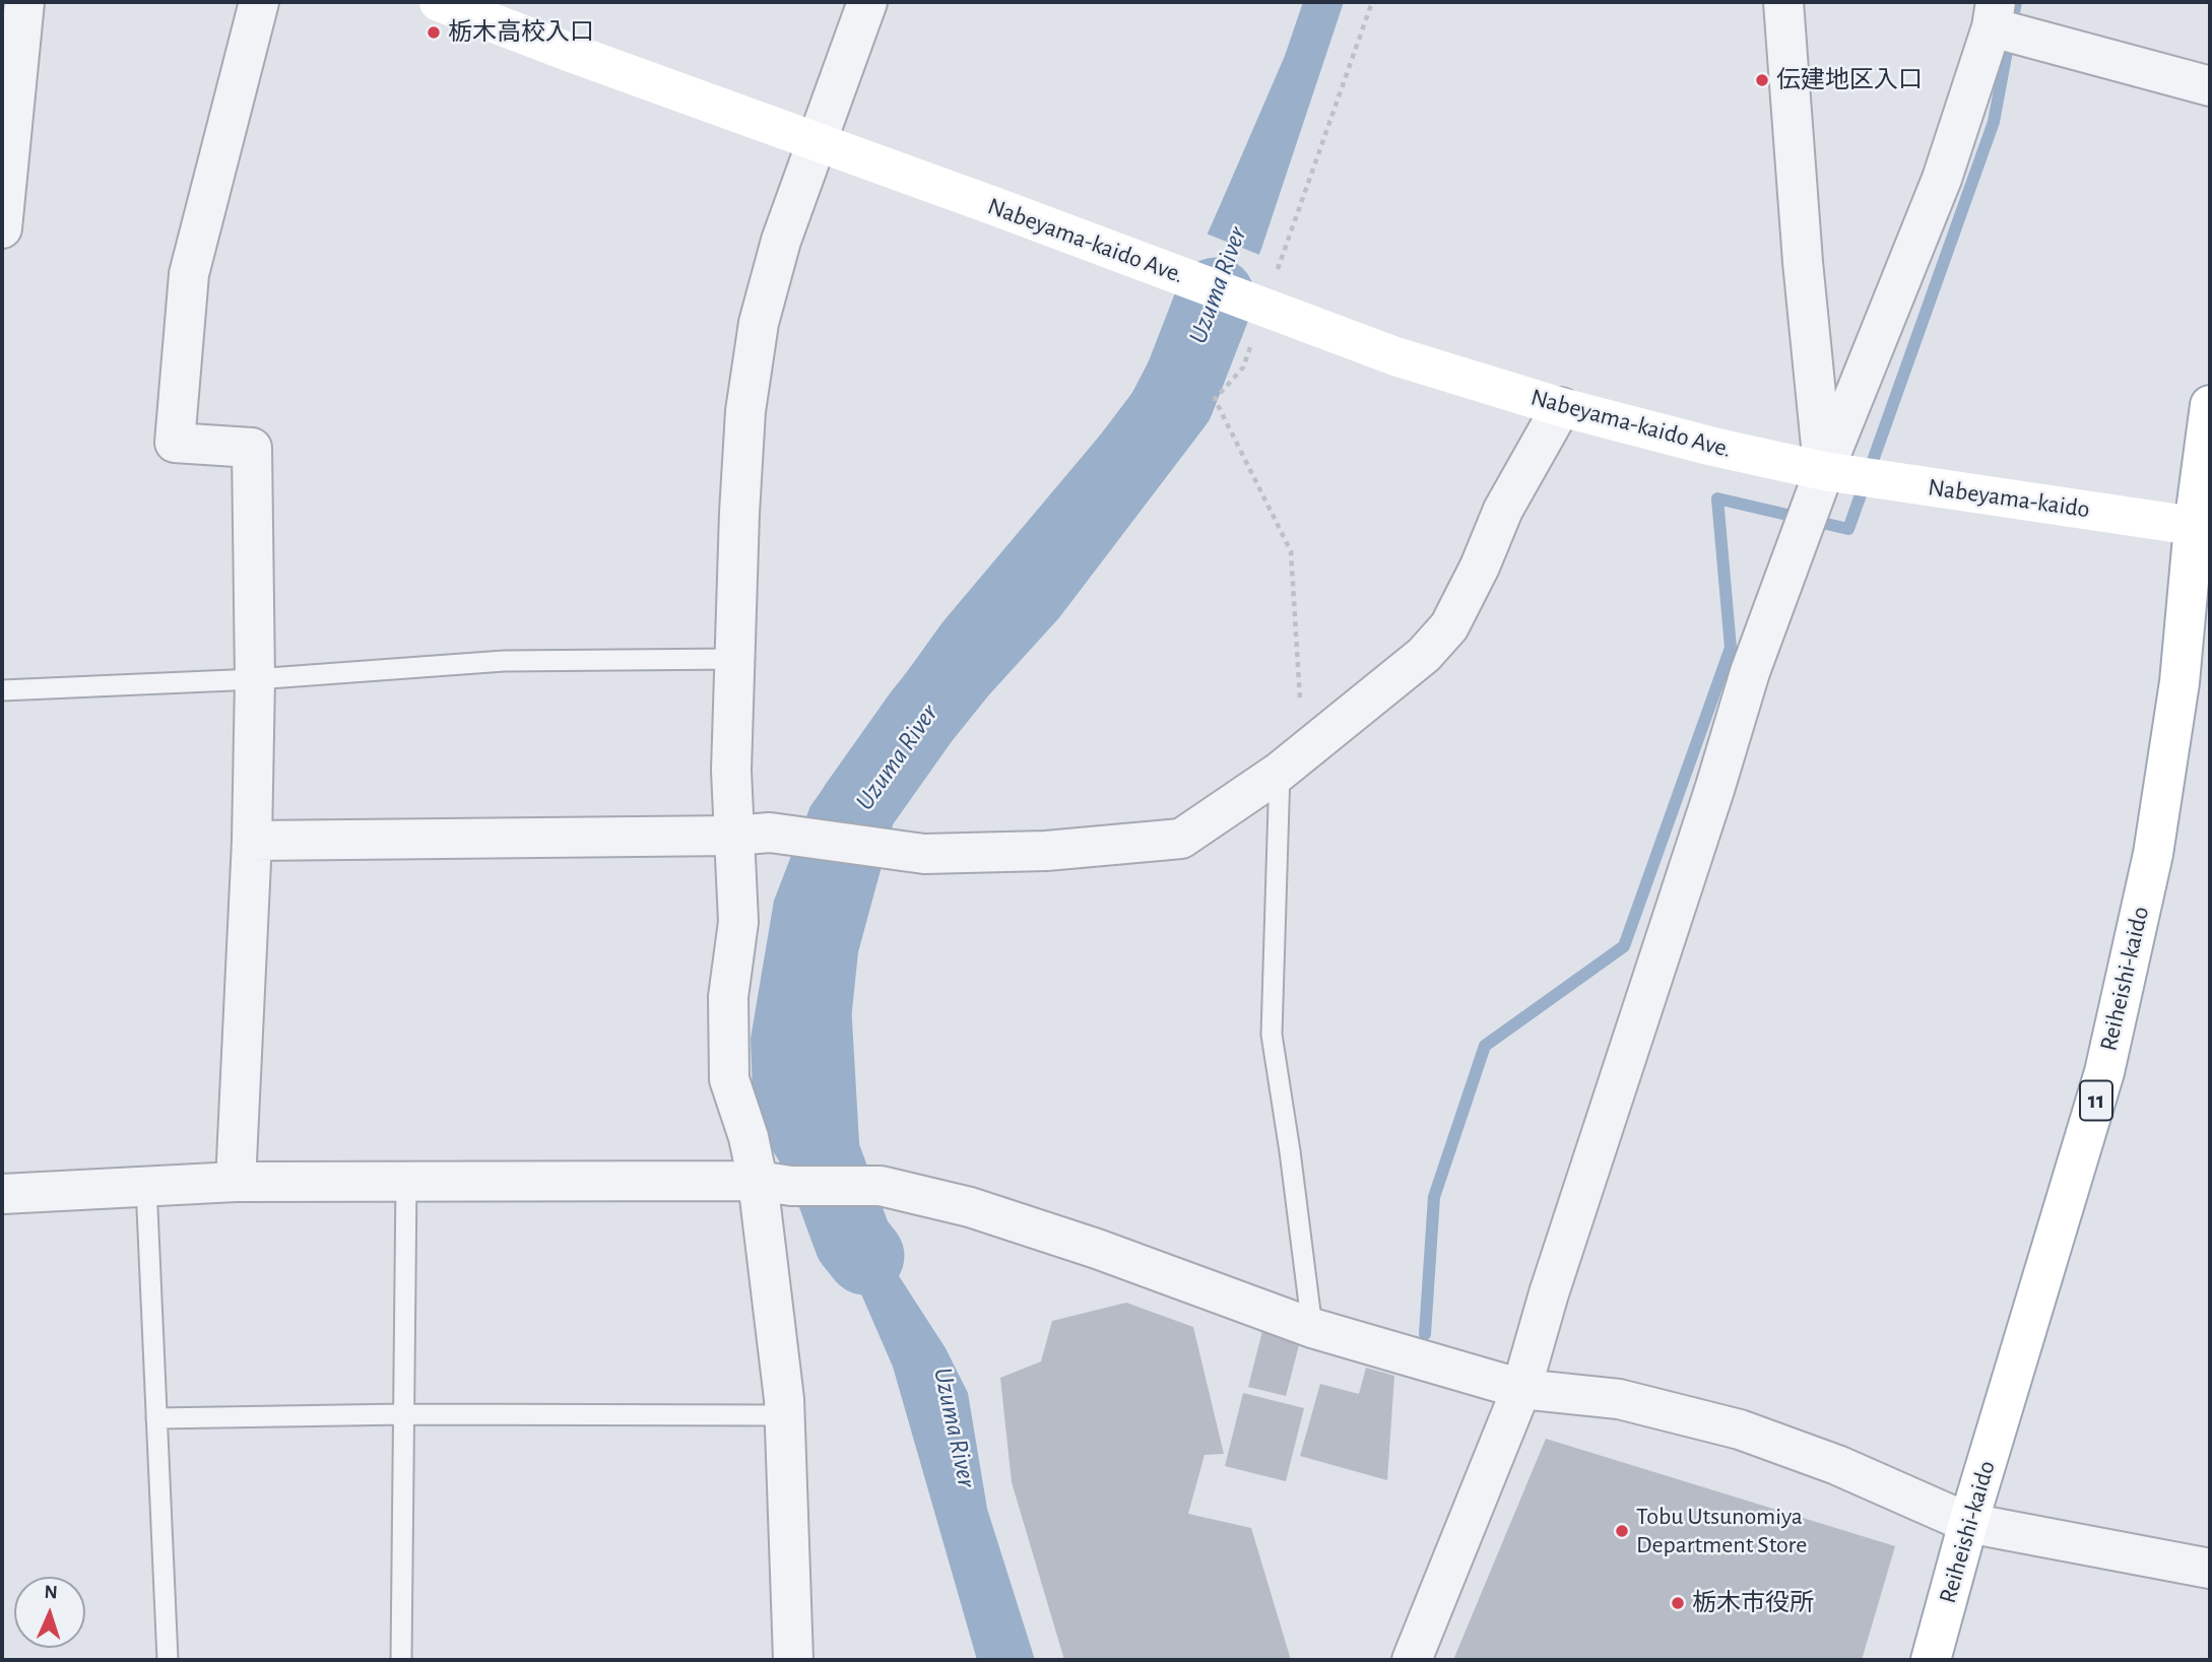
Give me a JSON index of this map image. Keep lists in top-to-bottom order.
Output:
{
  "streets": {
    "street": [
      "Nabeyama-kaido Ave.",
      "Nabeyama-kaido",
      "Reiheishi-kaido",
      "11"
    ]
  },
  "crossings": [
    ["Nabeyama-kaido Ave.", "Nabeyama-kaido"],
    ["Nabeyama-kaido", "Reiheishi-kaido"]
  ],
  "water": ["Uzuma River"],
  "places": [
    "栃木高校入口",
    "伝建地区入口",
    "Tobu Utsunomiya Department Store",
    "栃木市役所"
  ],
  "north": "top"
}
